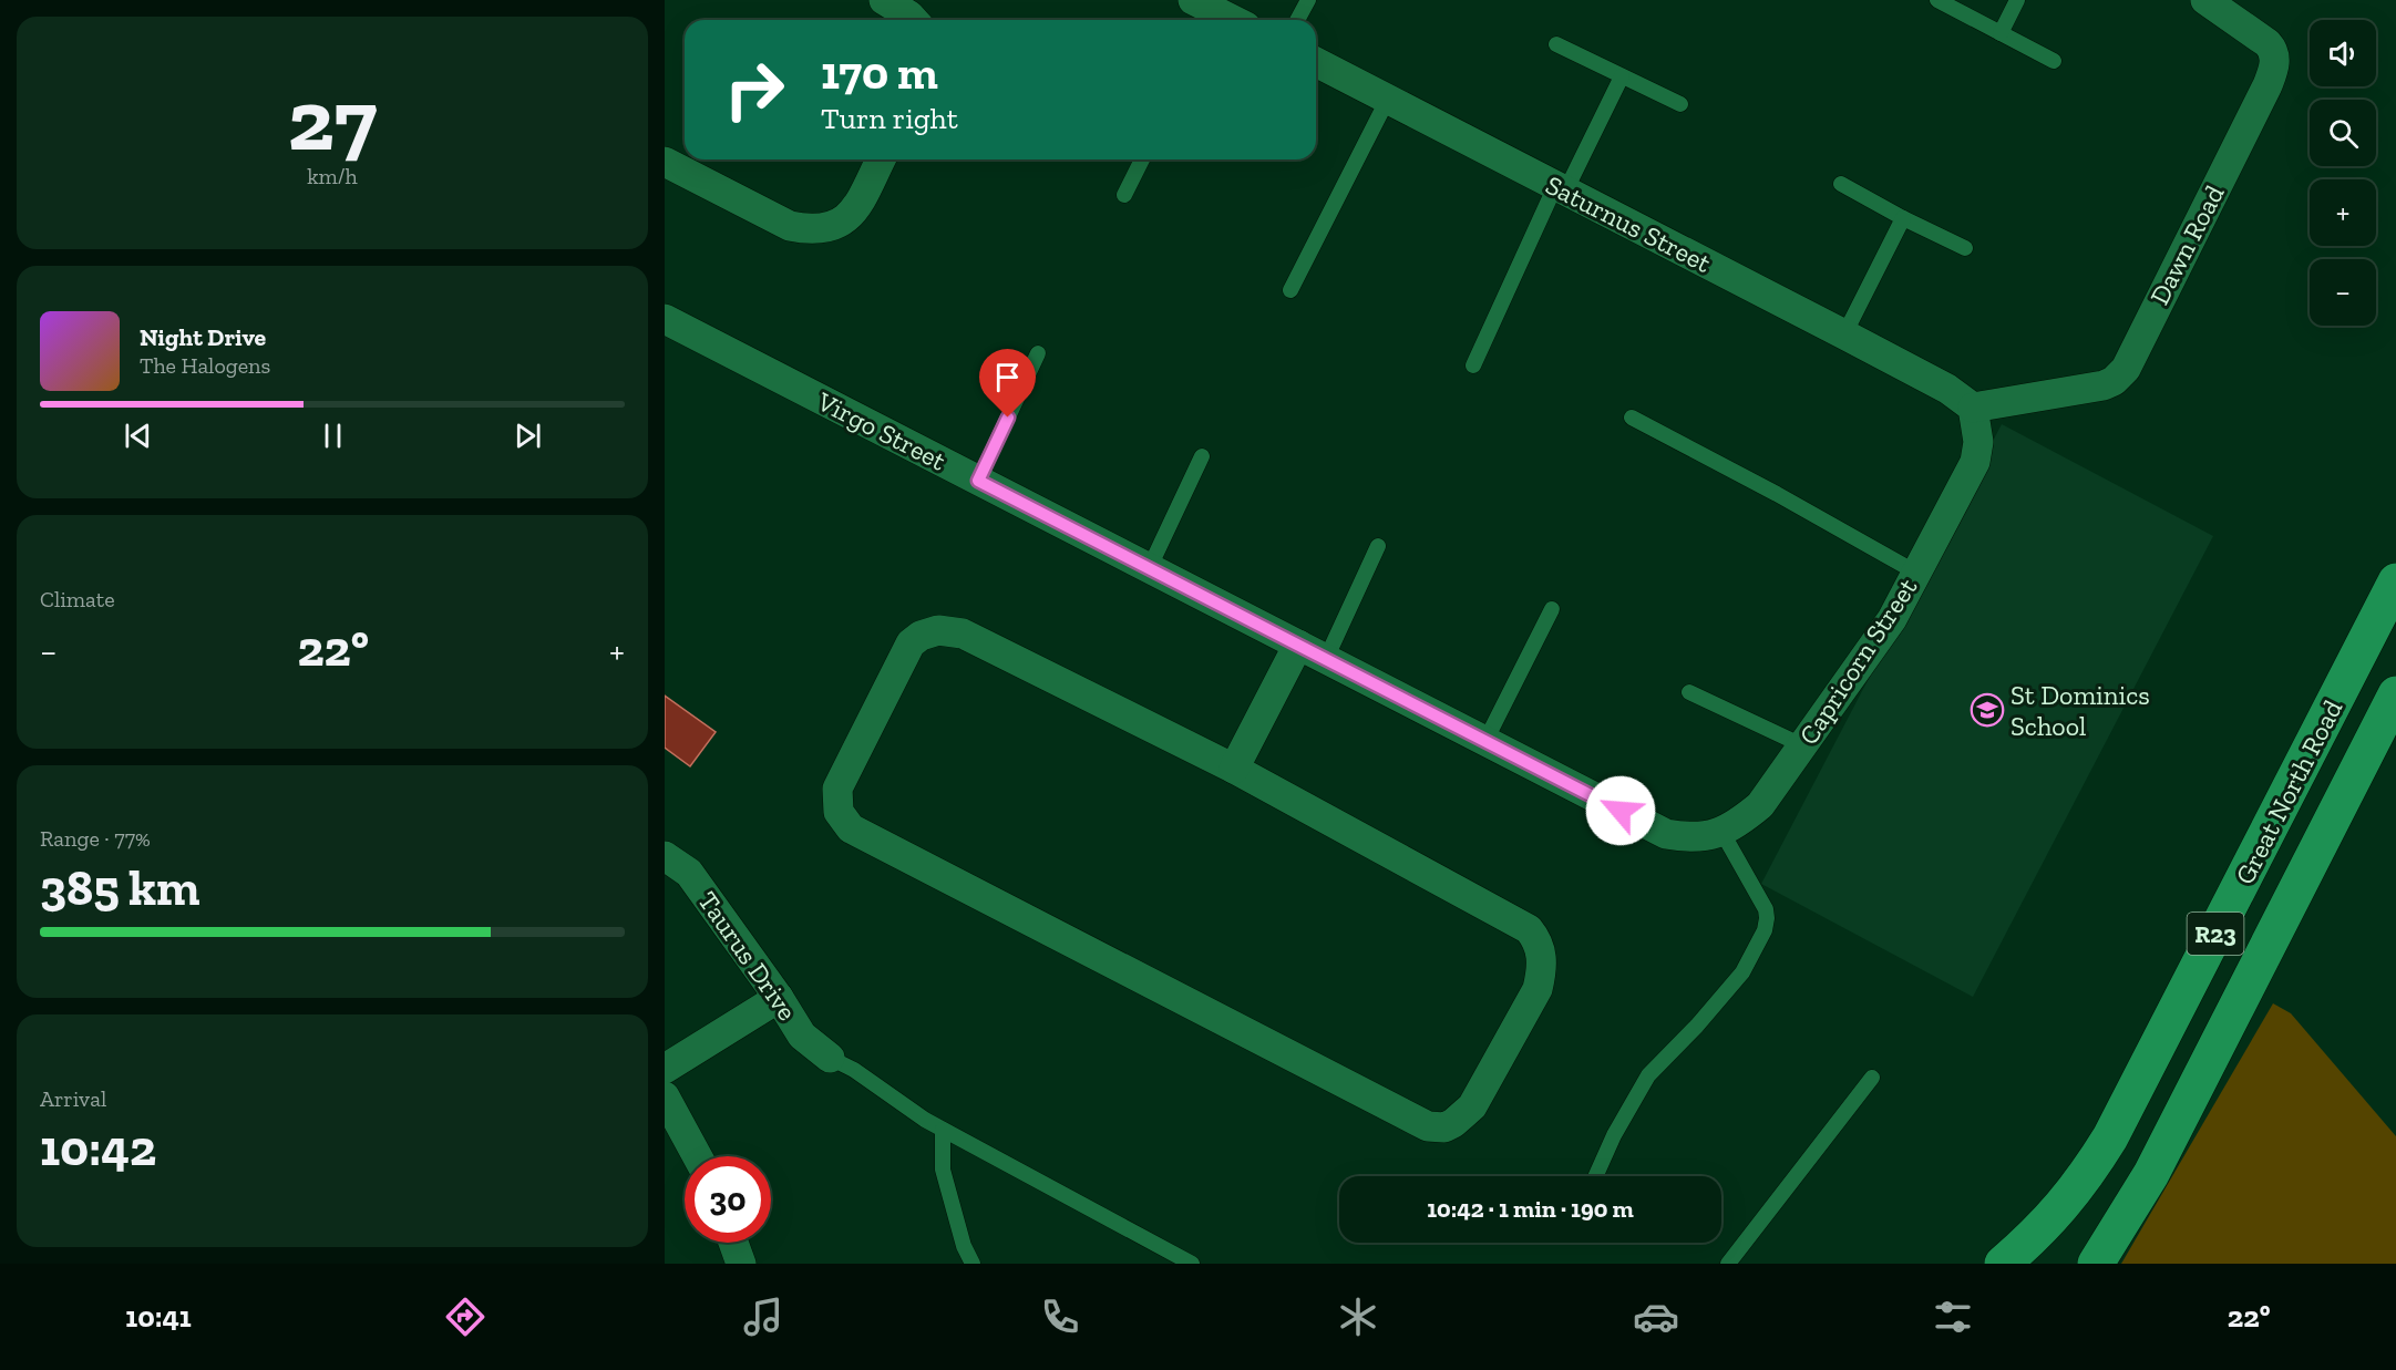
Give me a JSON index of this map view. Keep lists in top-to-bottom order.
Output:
{
  "streets": {
    "main road": ["Great North Road", "R23"],
    "street": [
      "Saturnus Street",
      "Dawn Road",
      "Virgo Street",
      "Capricorn Street",
      "Taurus Drive"
    ]
  },
  "crossings": [
    ["Saturnus Street", "Dawn Road"],
    ["Saturnus Street", "Capricorn Street"],
    ["Dawn Road", "Capricorn Street"],
    ["Virgo Street", "Capricorn Street"]
  ],
  "places": {
    "school or university": ["St Dominics School"]
  },
  "page": {
    "tile": [
      ["27", "km/h"],
      "Climate",
      ["Range · 77%", "385 km"],
      ["Arrival", "10:42"]
    ],
    "map_buttons": ["+", "−"],
    "turn": ["170 m", "Turn right"],
    "song": ["Night Drive", "The Halogens"],
    "heat": ["−", "22°", "+"],
    "limit": "30",
    "trip": "10:42 · 1 min · 190 m",
    "tabs": ["10:41", "22°"]
  }
}
